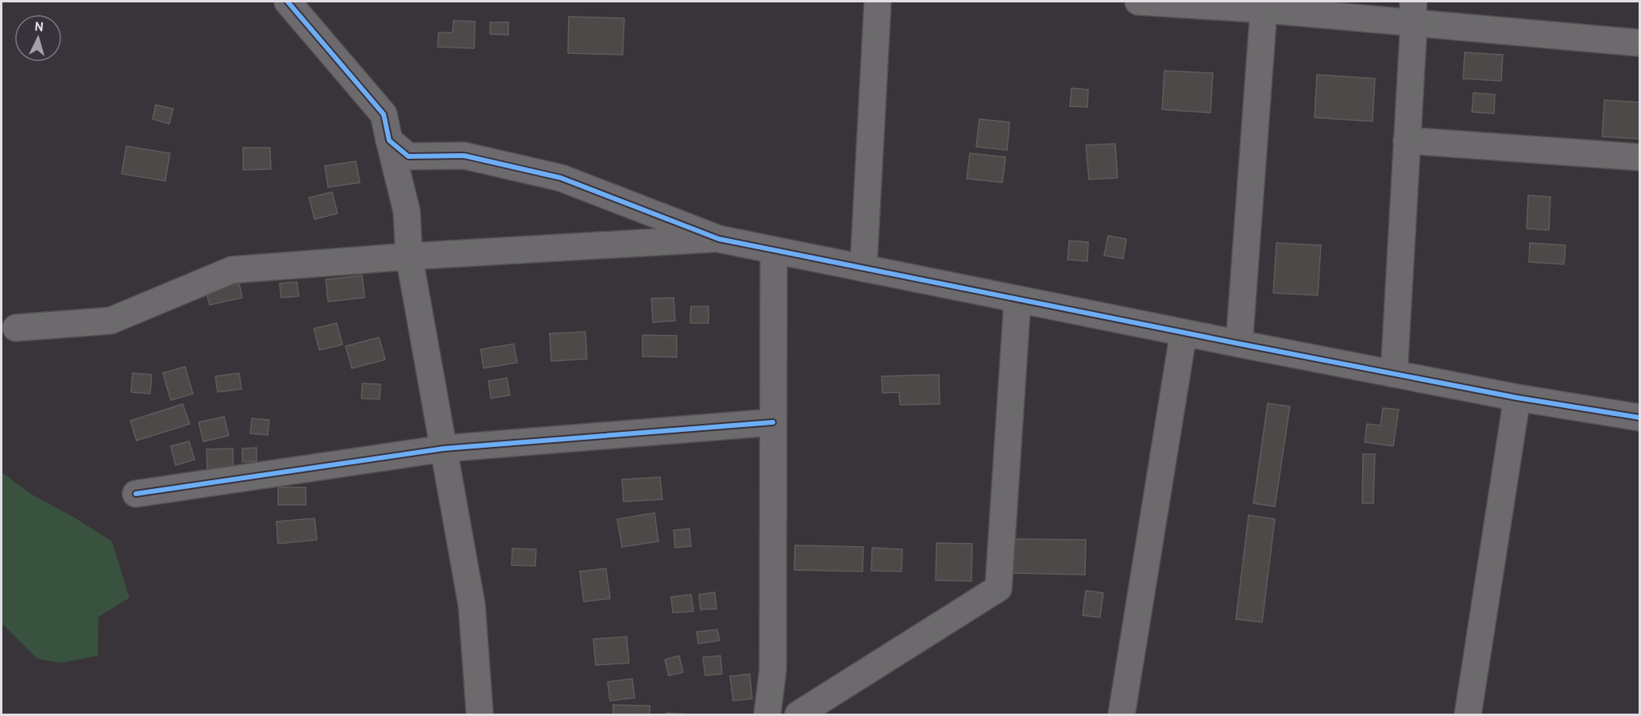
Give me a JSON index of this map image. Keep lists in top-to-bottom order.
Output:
{
  "north": "top"
}
